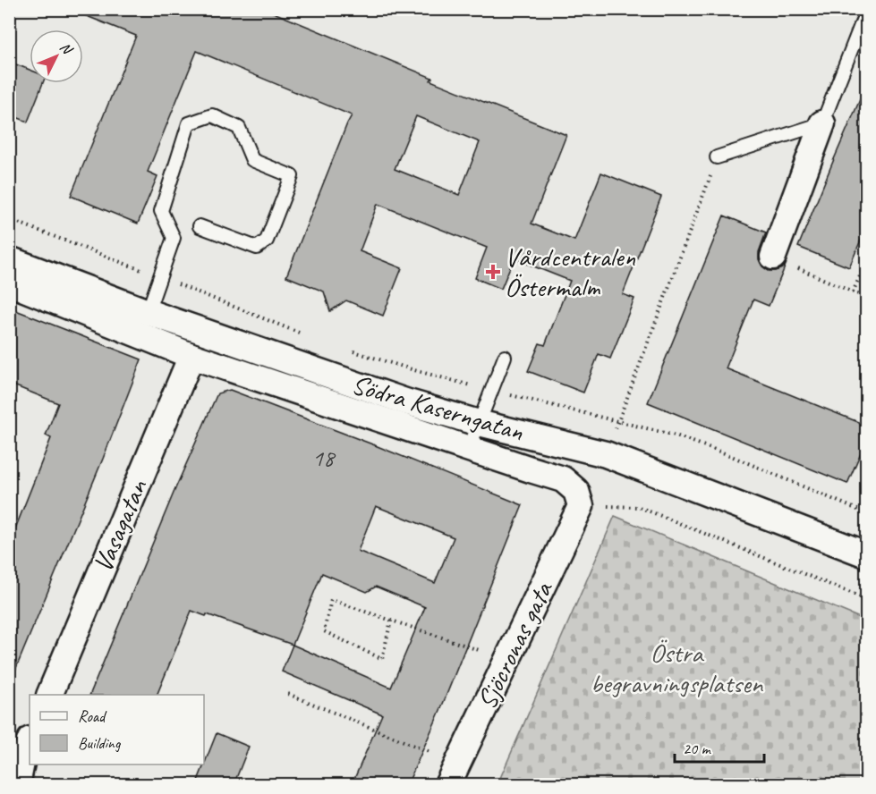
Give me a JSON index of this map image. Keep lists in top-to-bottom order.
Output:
{
  "streets": {
    "street": ["Södra Kaserngatan", "Vasagatan", "Sjöcronas gata"]
  },
  "crossings": [
    ["Södra Kaserngatan", "Vasagatan"],
    ["Södra Kaserngatan", "Sjöcronas gata"]
  ],
  "parks": ["Östra begravningsplatsen"],
  "places": {
    "health": ["Vårdcentralen Östermalm"]
  },
  "house_numbers": ["18"],
  "legend": ["Road", "Building"],
  "scale_bar": "20 m",
  "north": "top right"
}
